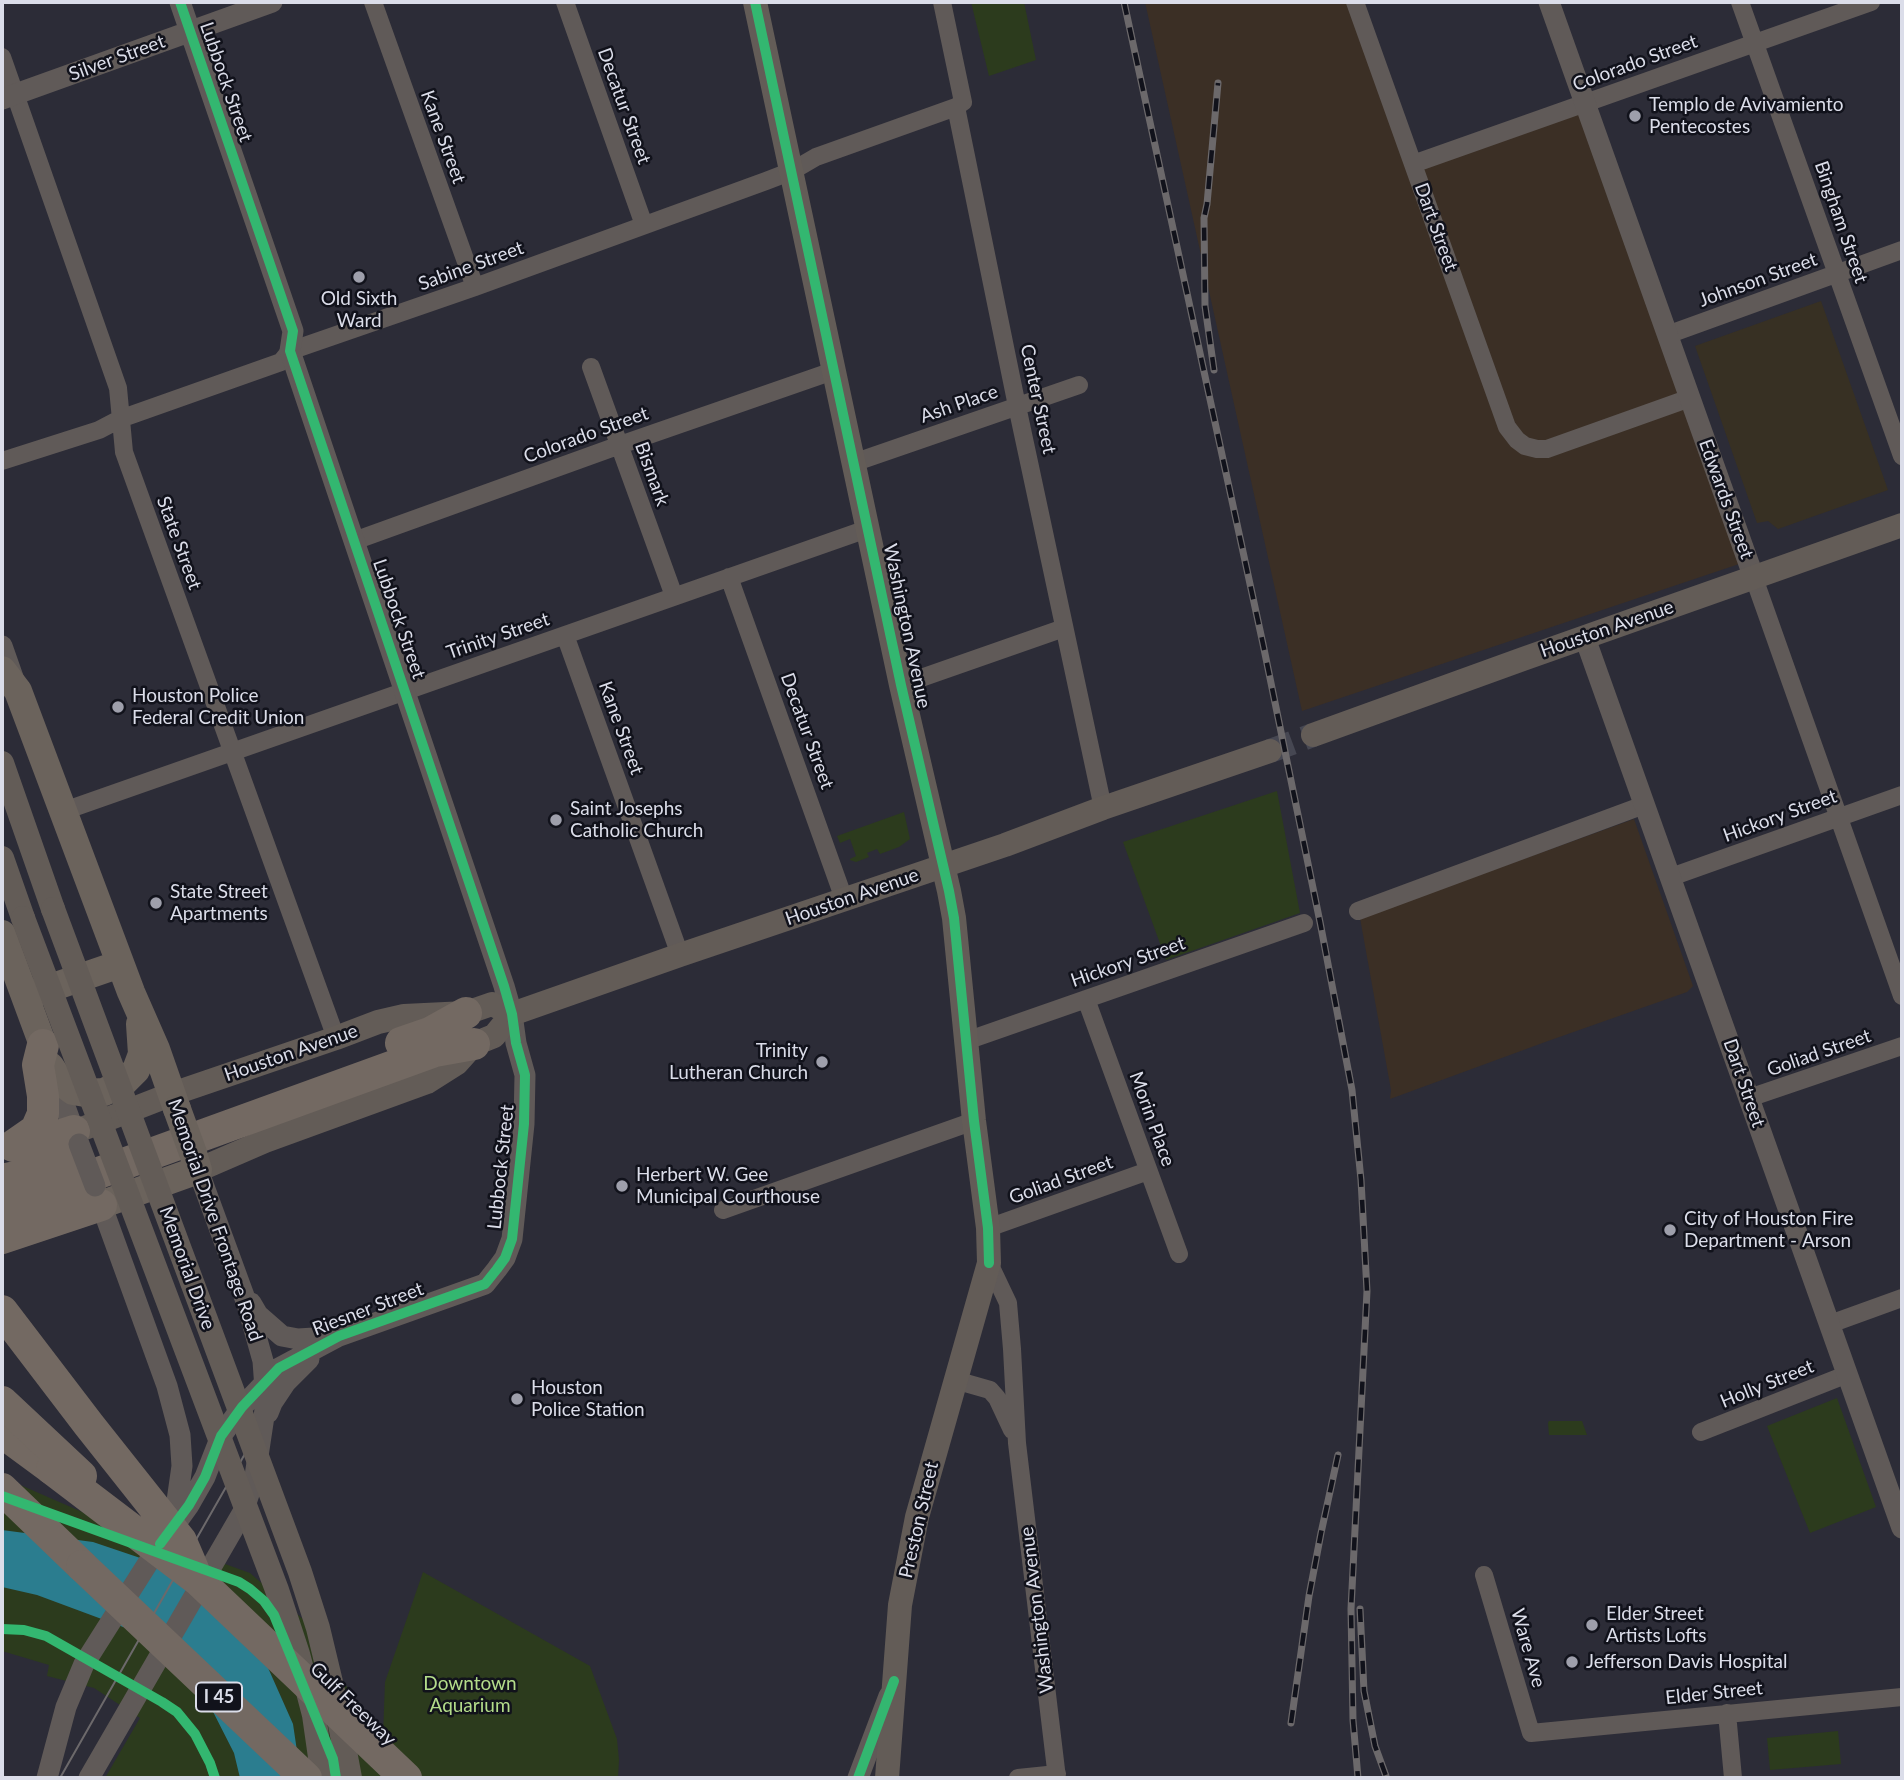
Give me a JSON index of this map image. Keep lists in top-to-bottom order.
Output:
{
  "streets": {
    "highway": ["I 45", "Gulf Freeway"],
    "main road": [
      "Washington Avenue",
      "Houston Avenue",
      "Memorial Drive Frontage Road",
      "Memorial Drive",
      "Preston Street"
    ],
    "street": [
      "Silver Street",
      "Colorado Street",
      "Lubbock Street",
      "Decatur Street",
      "Kane Street",
      "Bingham Street",
      "Dart Street",
      "Sabine Street",
      "Johnson Street",
      "Center Street",
      "Ash Place",
      "Bismark",
      "Edwards Street",
      "State Street",
      "Trinity Street",
      "Hickory Street",
      "Goliad Street",
      "Morin Place",
      "Riesner Street",
      "Holly Street",
      "Ware Ave",
      "Elder Street"
    ]
  },
  "crossings": [
    ["Silver Street", "Lubbock Street"],
    ["Silver Street", "State Street"],
    ["Colorado Street", "Lubbock Street"],
    ["Colorado Street", "Bingham Street"],
    ["Colorado Street", "Dart Street"],
    ["Colorado Street", "Bismark"],
    ["Colorado Street", "Edwards Street"],
    ["Colorado Street", "Washington Avenue"],
    ["Lubbock Street", "Sabine Street"],
    ["Lubbock Street", "Houston Avenue"],
    ["Lubbock Street", "Trinity Street"],
    ["Lubbock Street", "Riesner Street"],
    ["Decatur Street", "Sabine Street"],
    ["Decatur Street", "Houston Avenue"],
    ["Decatur Street", "Trinity Street"],
    ["Kane Street", "Sabine Street"],
    ["Kane Street", "Houston Avenue"],
    ["Kane Street", "Trinity Street"],
    ["Bingham Street", "Johnson Street"],
    ["Dart Street", "Edwards Street"],
    ["Dart Street", "Houston Avenue"],
    ["Dart Street", "Hickory Street"],
    ["Dart Street", "Goliad Street"],
    ["Dart Street", "Holly Street"],
    ["Sabine Street", "Center Street"],
    ["Sabine Street", "State Street"],
    ["Sabine Street", "Washington Avenue"],
    ["Johnson Street", "Edwards Street"],
    ["Center Street", "Ash Place"],
    ["Center Street", "Houston Avenue"],
    ["Ash Place", "Washington Avenue"],
    ["Bismark", "Trinity Street"],
    ["Edwards Street", "Houston Avenue"],
    ["Edwards Street", "Hickory Street"],
    ["State Street", "Houston Avenue"],
    ["State Street", "Trinity Street"],
    ["Washington Avenue", "Houston Avenue"],
    ["Washington Avenue", "Trinity Street"],
    ["Washington Avenue", "Hickory Street"],
    ["Washington Avenue", "Goliad Street"],
    ["Washington Avenue", "Preston Street"],
    ["Houston Avenue", "Memorial Drive Frontage Road"],
    ["Trinity Street", "Memorial Drive Frontage Road"],
    ["Hickory Street", "Morin Place"],
    ["Goliad Street", "Morin Place"],
    ["Memorial Drive Frontage Road", "Riesner Street"],
    ["Riesner Street", "Gulf Freeway"],
    ["Ware Ave", "Elder Street"]
  ],
  "parks": ["Downtown Aquarium"],
  "places": [
    "Templo de Avivamiento Pentecostes",
    "Old Sixth Ward",
    "Houston Police Federal Credit Union",
    "Saint Josephs Catholic Church",
    "State Street Apartments",
    "Trinity Lutheran Church",
    "Herbert W. Gee Municipal Courthouse",
    "City of Houston Fire Department - Arson",
    "Houston Police Station",
    "Elder Street Artists Lofts",
    "Jefferson Davis Hospital"
  ]
}
